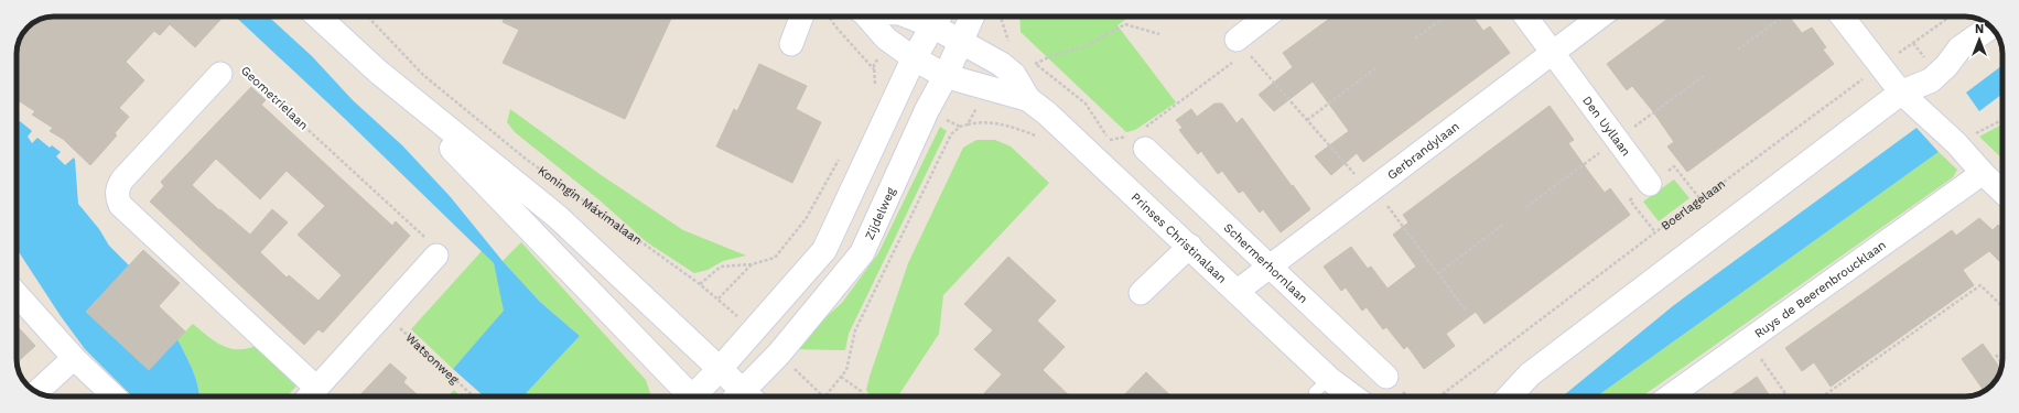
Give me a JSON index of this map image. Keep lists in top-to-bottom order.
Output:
{
  "streets": {
    "main road": ["Zijdelweg", "Prinses Christinalaan"],
    "street": [
      "Geometrielaan",
      "Den Uyllaan",
      "Gerbrandylaan",
      "Schermerhornlaan",
      "Ruys de Beerenbroucklaan"
    ],
    "path": ["Boerlagelaan", "Koningin Máximalaan", "Watsonweg"]
  },
  "crossings": [
    ["Geometrielaan", "Watsonweg"],
    ["Den Uyllaan", "Gerbrandylaan"],
    ["Gerbrandylaan", "Prinses Christinalaan"],
    ["Gerbrandylaan", "Schermerhornlaan"],
    ["Zijdelweg", "Prinses Christinalaan"]
  ],
  "north": "top"
}
